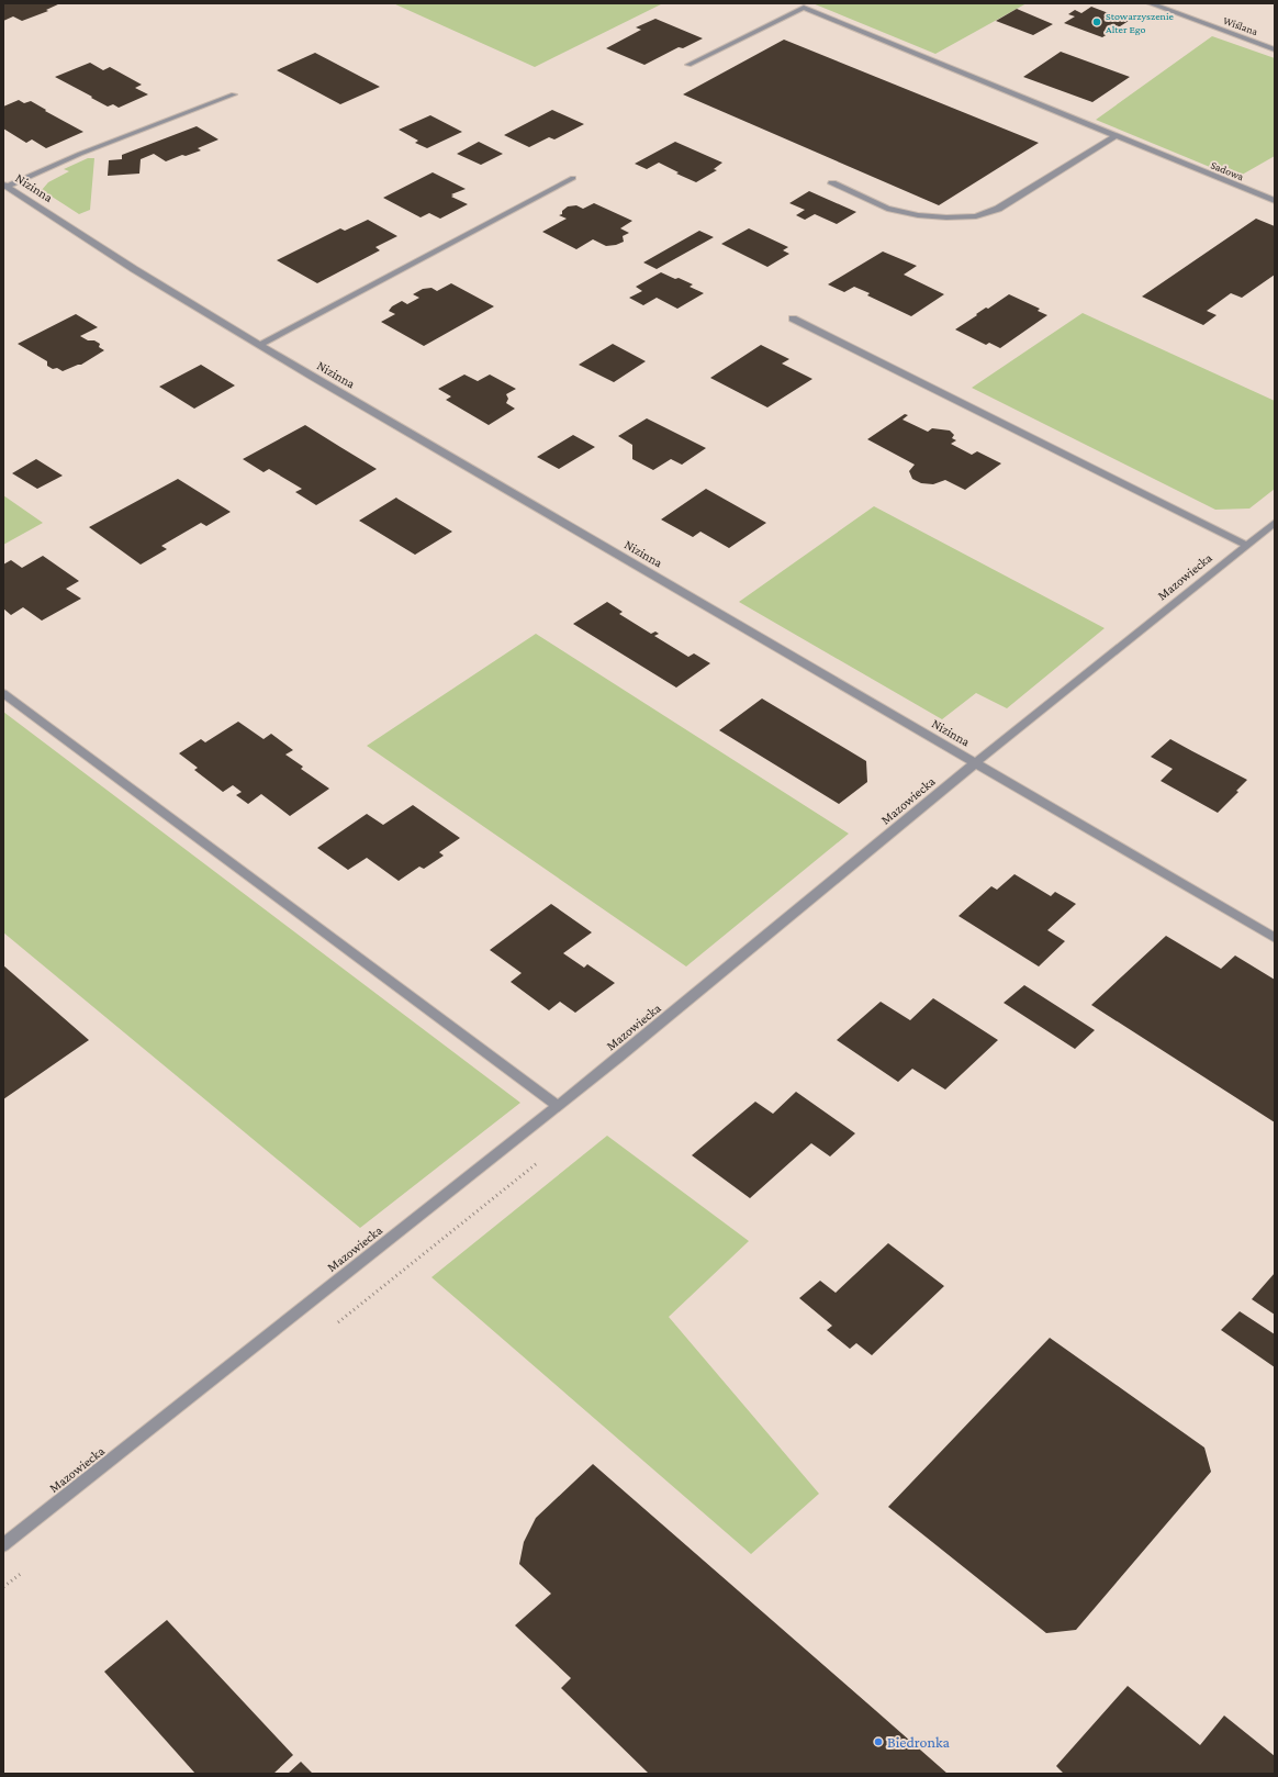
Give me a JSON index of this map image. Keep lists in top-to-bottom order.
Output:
{
  "streets": {
    "street": [
      "Wiślana",
      "Sadowa",
      "Nizinna",
      "Mazowiecka"
    ]
  },
  "crossings": [
    ["Nizinna", "Mazowiecka"]
  ],
  "places": ["Stowarzyszenie Alter Ego", "Biedronka"]
}
